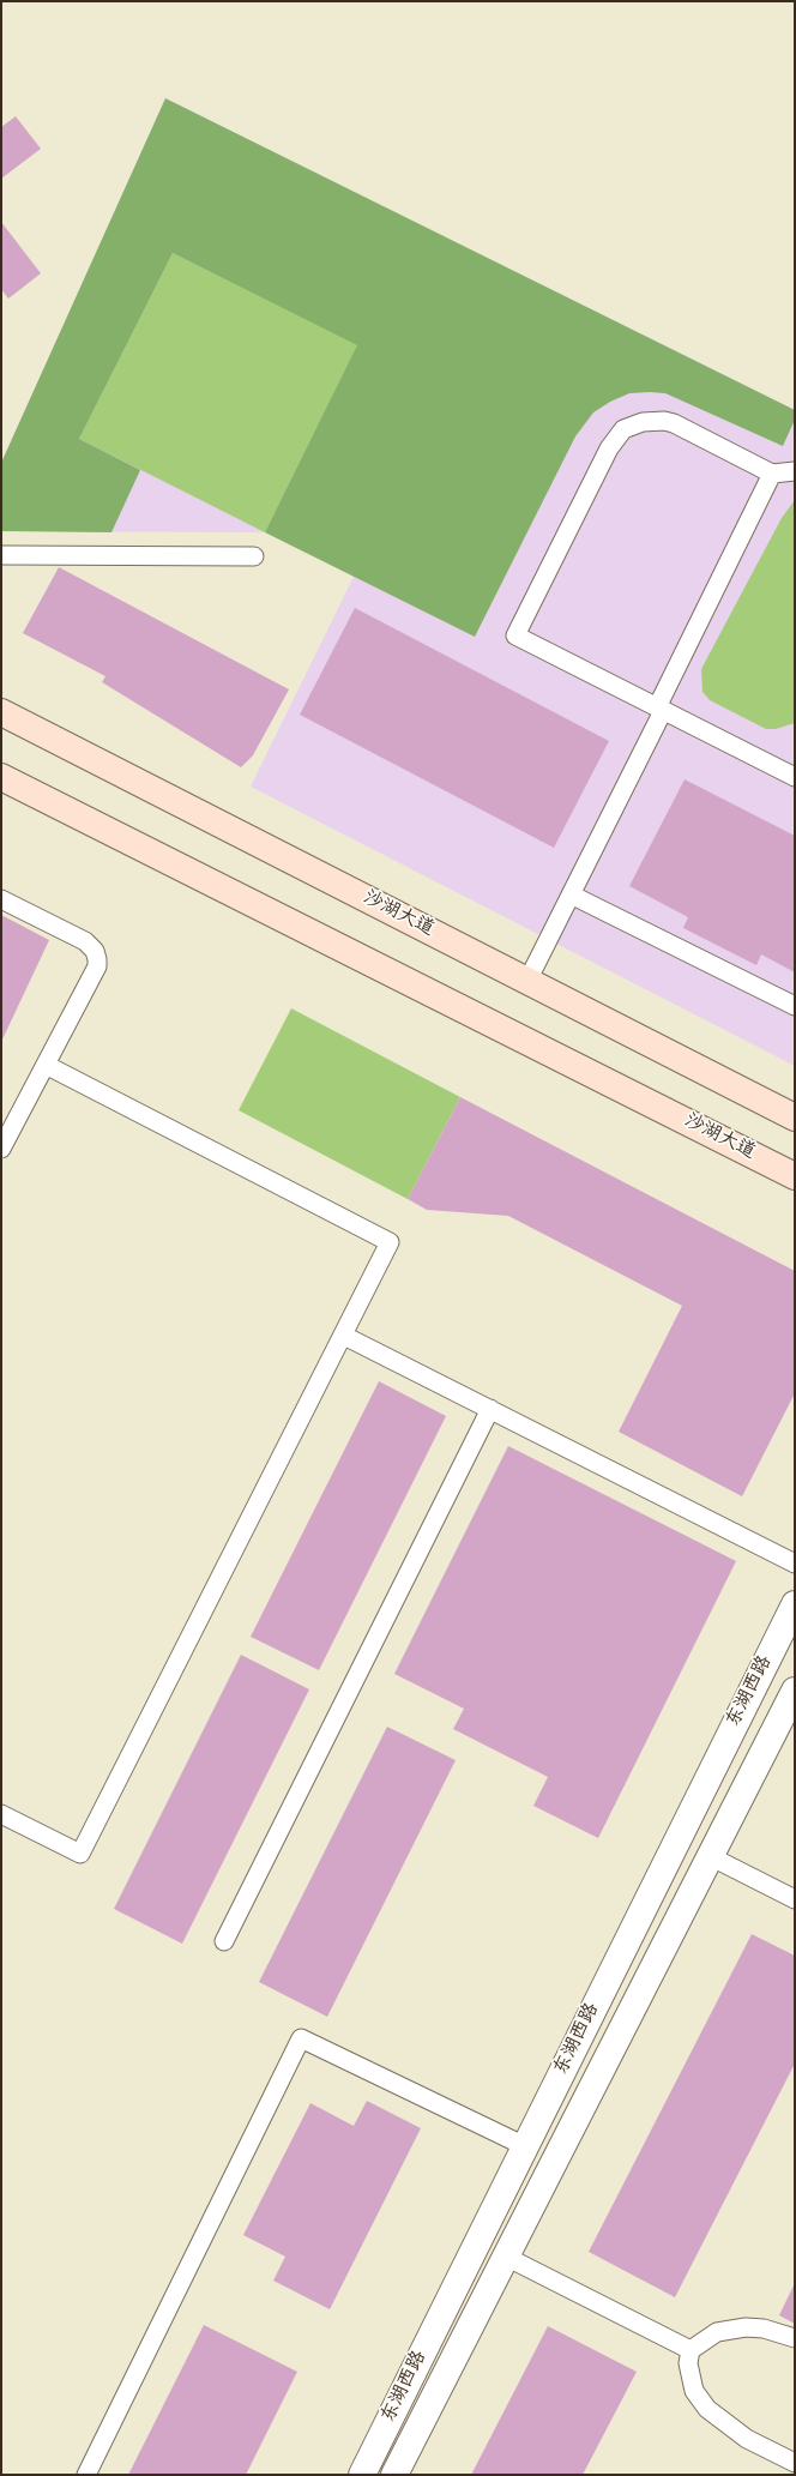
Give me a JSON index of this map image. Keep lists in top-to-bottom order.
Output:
{
  "streets": {
    "main road": ["沙湖大道"],
    "street": ["东湖西路"]
  }
}
